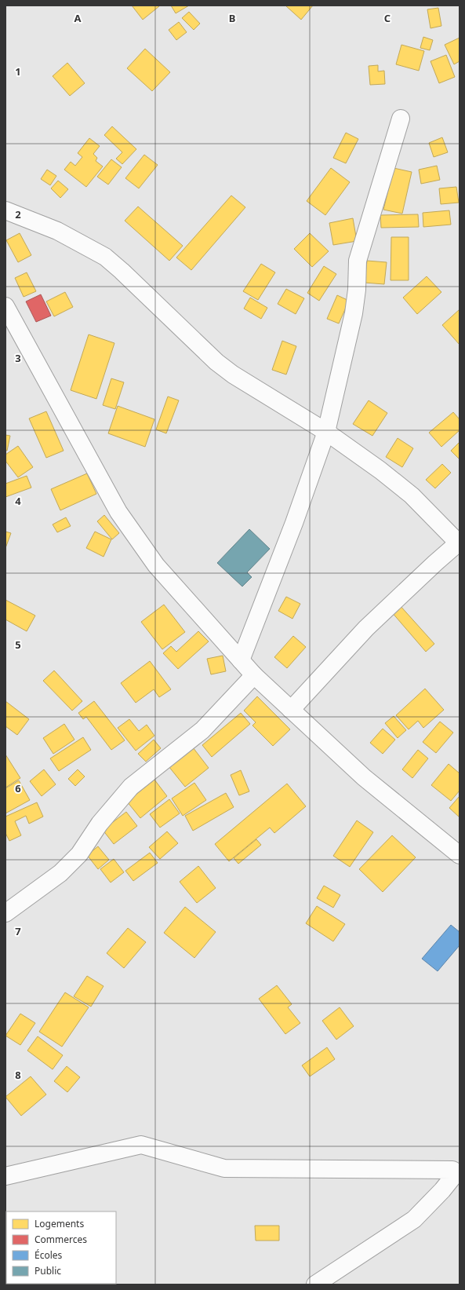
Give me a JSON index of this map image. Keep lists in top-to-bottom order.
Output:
{
  "legend": [
    "Logements",
    "Commerces",
    "Écoles",
    "Public"
  ],
  "grid": {
    "columns": ["A", "B", "C"],
    "rows": [
      "1",
      "2",
      "3",
      "4",
      "5",
      "6",
      "7",
      "8"
    ]
  }
}
